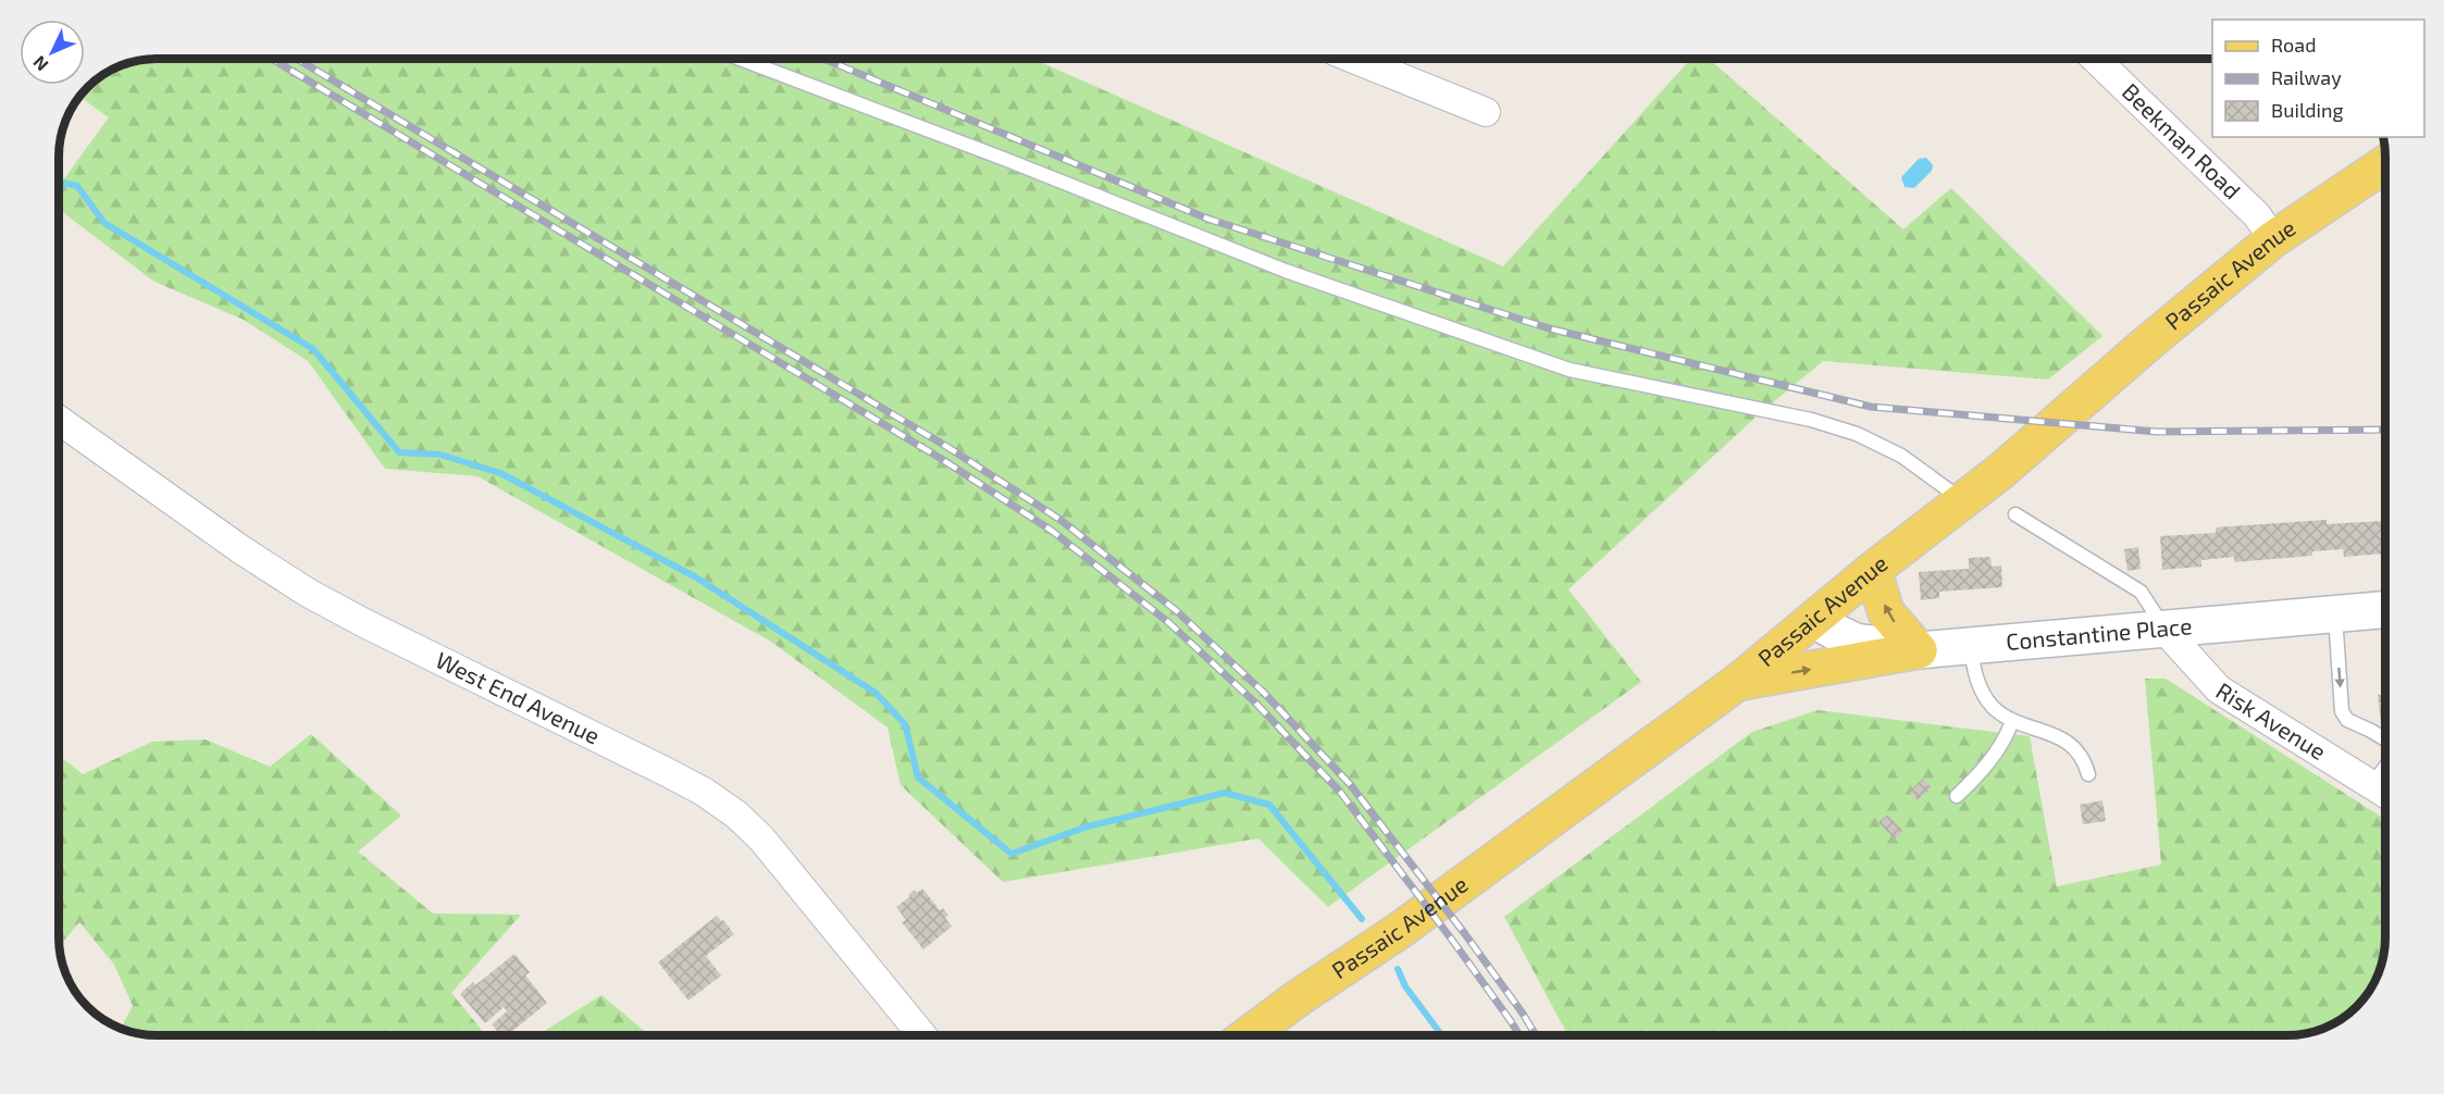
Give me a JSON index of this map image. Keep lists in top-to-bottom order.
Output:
{
  "streets": {
    "main road": ["Passaic Avenue"],
    "street": [
      "Beekman Road",
      "Constantine Place",
      "West End Avenue",
      "Risk Avenue"
    ]
  },
  "crossings": [
    ["Beekman Road", "Passaic Avenue"],
    ["Passaic Avenue", "Constantine Place"],
    ["Constantine Place", "Risk Avenue"]
  ],
  "legend": ["Road", "Railway", "Building"],
  "north": "bottom left"
}
